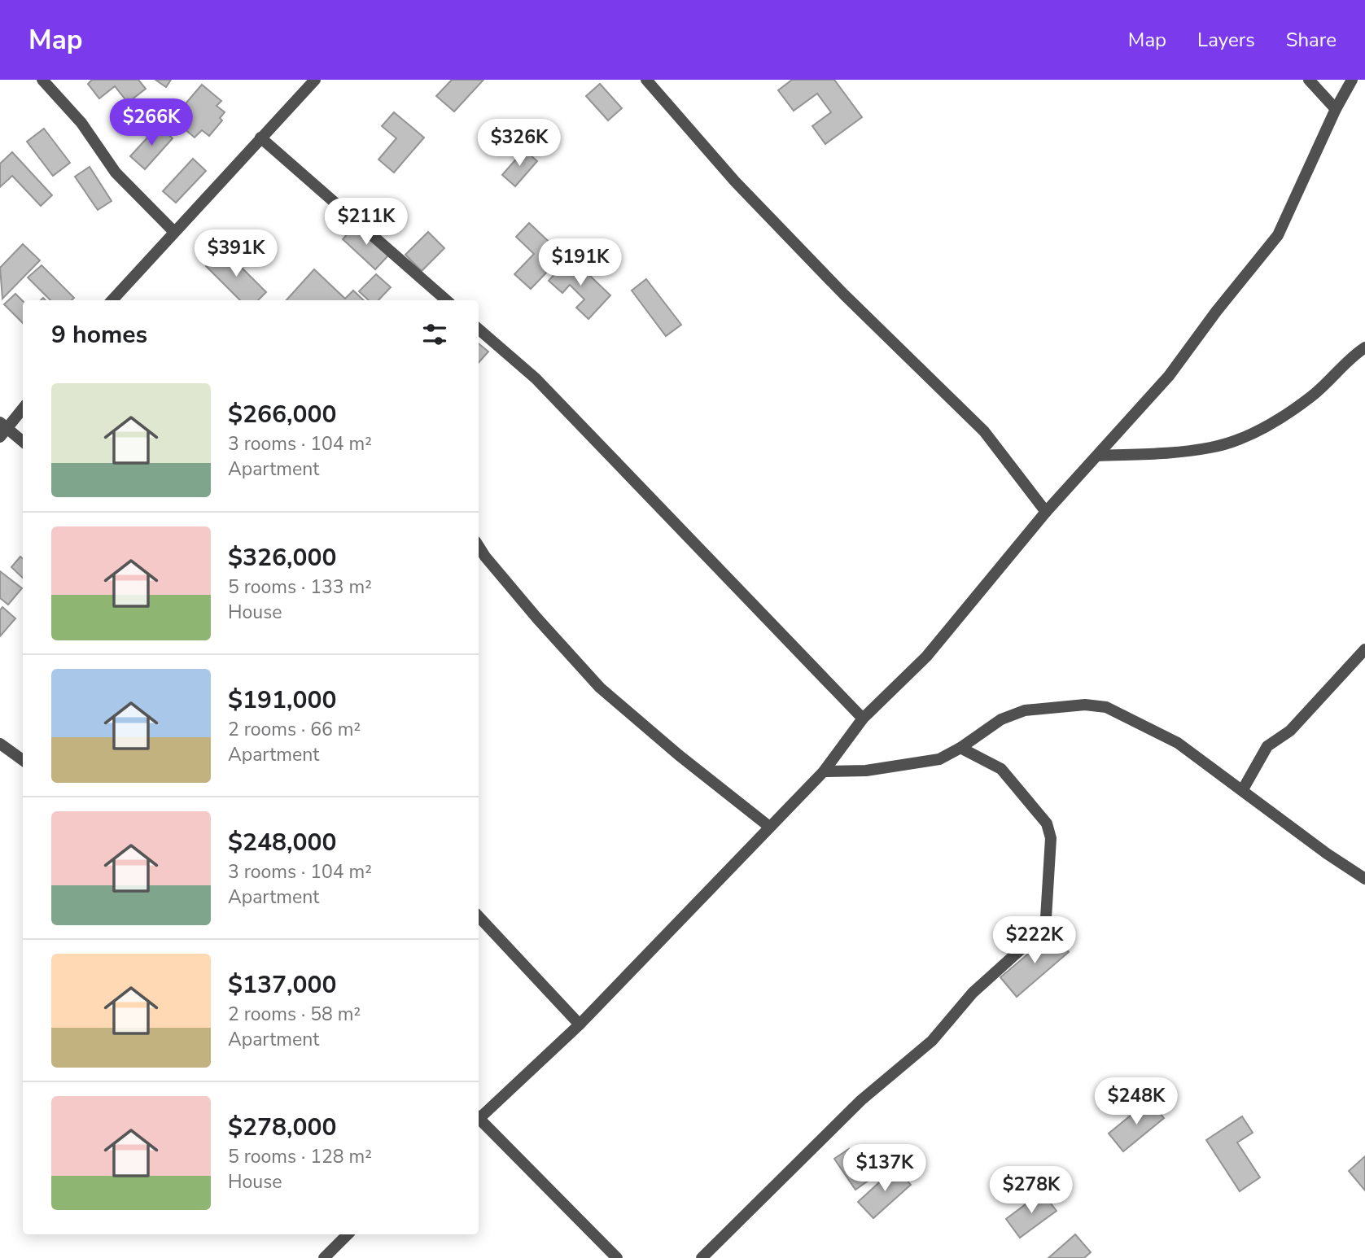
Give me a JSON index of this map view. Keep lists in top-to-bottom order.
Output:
{
  "page": {
    "header": "Map",
    "nav": ["Map", "Layers", "Share"],
    "price": [
      "$266K",
      "$326K",
      "$211K",
      "$391K",
      "$191K",
      "$222K",
      "$248K",
      "$137K",
      "$278K"
    ],
    "heading": "9 homes",
    "list": [
      {
        "name": "$266,000",
        "note": "3 rooms · 104 m² · Apartment"
      },
      {
        "name": "$326,000",
        "note": "5 rooms · 133 m² · House"
      },
      {
        "name": "$191,000",
        "note": "2 rooms · 66 m² · Apartment"
      },
      {
        "name": "$248,000",
        "note": "3 rooms · 104 m² · Apartment"
      },
      {
        "name": "$137,000",
        "note": "2 rooms · 58 m² · Apartment"
      },
      {
        "name": "$278,000",
        "note": "5 rooms · 128 m² · House"
      }
    ]
  }
}
